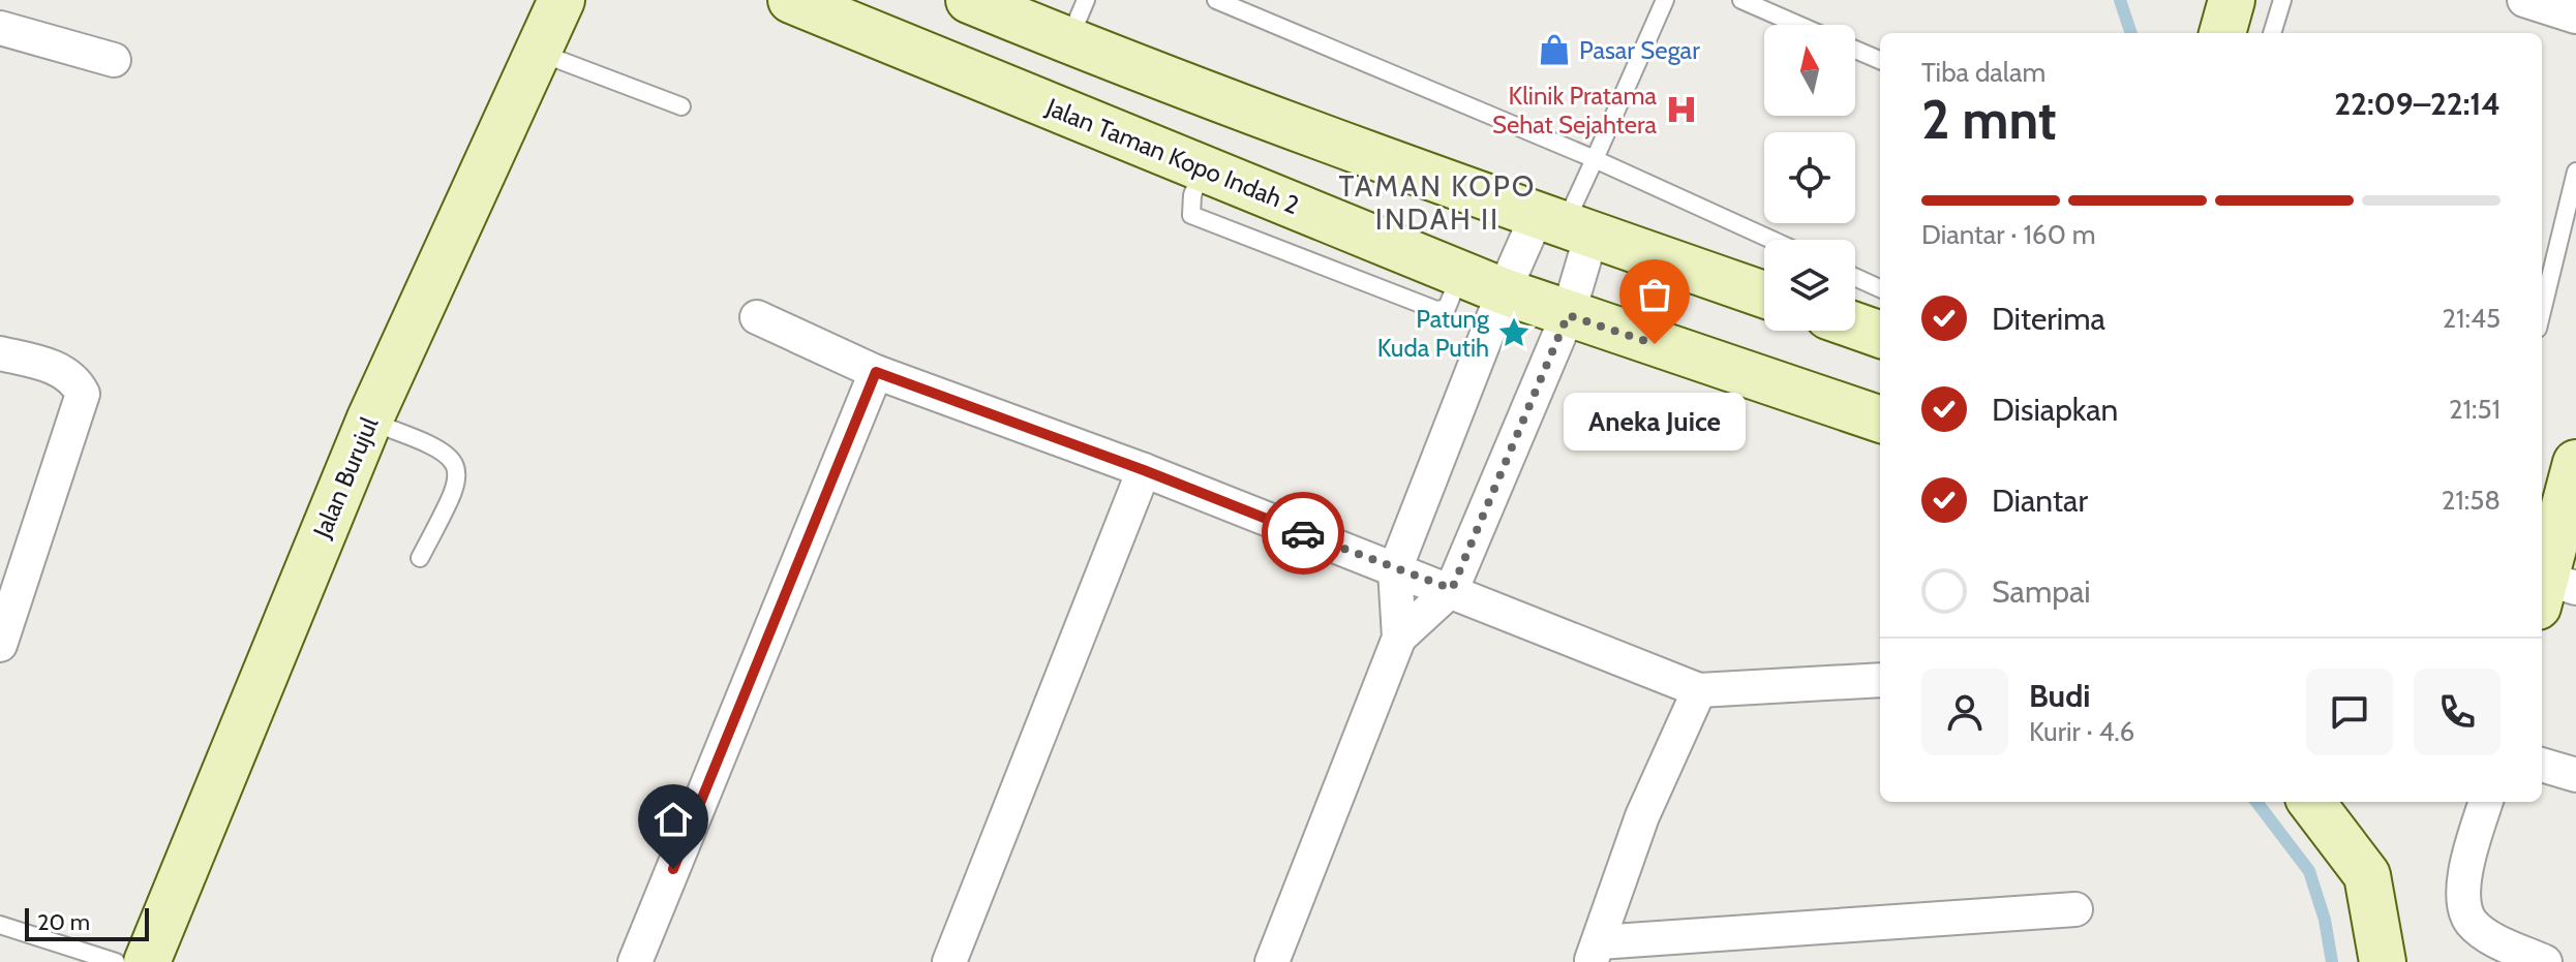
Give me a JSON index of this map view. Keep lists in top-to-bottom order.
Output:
{
  "streets": {
    "main road": ["Jalan Taman Kopo Indah 2", "Jalan Burujul"]
  },
  "districts": ["TAMAN KOPO INDAH II"],
  "places": {
    "shop": ["Pasar Segar"],
    "hospital": ["Klinik Pratama Sehat Sejahtera"],
    "place": ["Patung Kuda Putih"],
    "other": ["Aneka Juice"]
  },
  "scale_bar": "20 m",
  "north": "top",
  "page": {
    "heading": ["2 mnt", "Tiba dalam", "22:09–22:14"],
    "panel": ["Budi", "Kurir · 4.6"],
    "bar": "Diantar · 160 m",
    "list": [
      ["Diterima", "21:45"],
      ["Disiapkan", "21:51"],
      ["Diantar", "21:58"],
      "Sampai"
    ],
    "bubble": "Aneka Juice",
    "scale": "20 m"
  }
}
